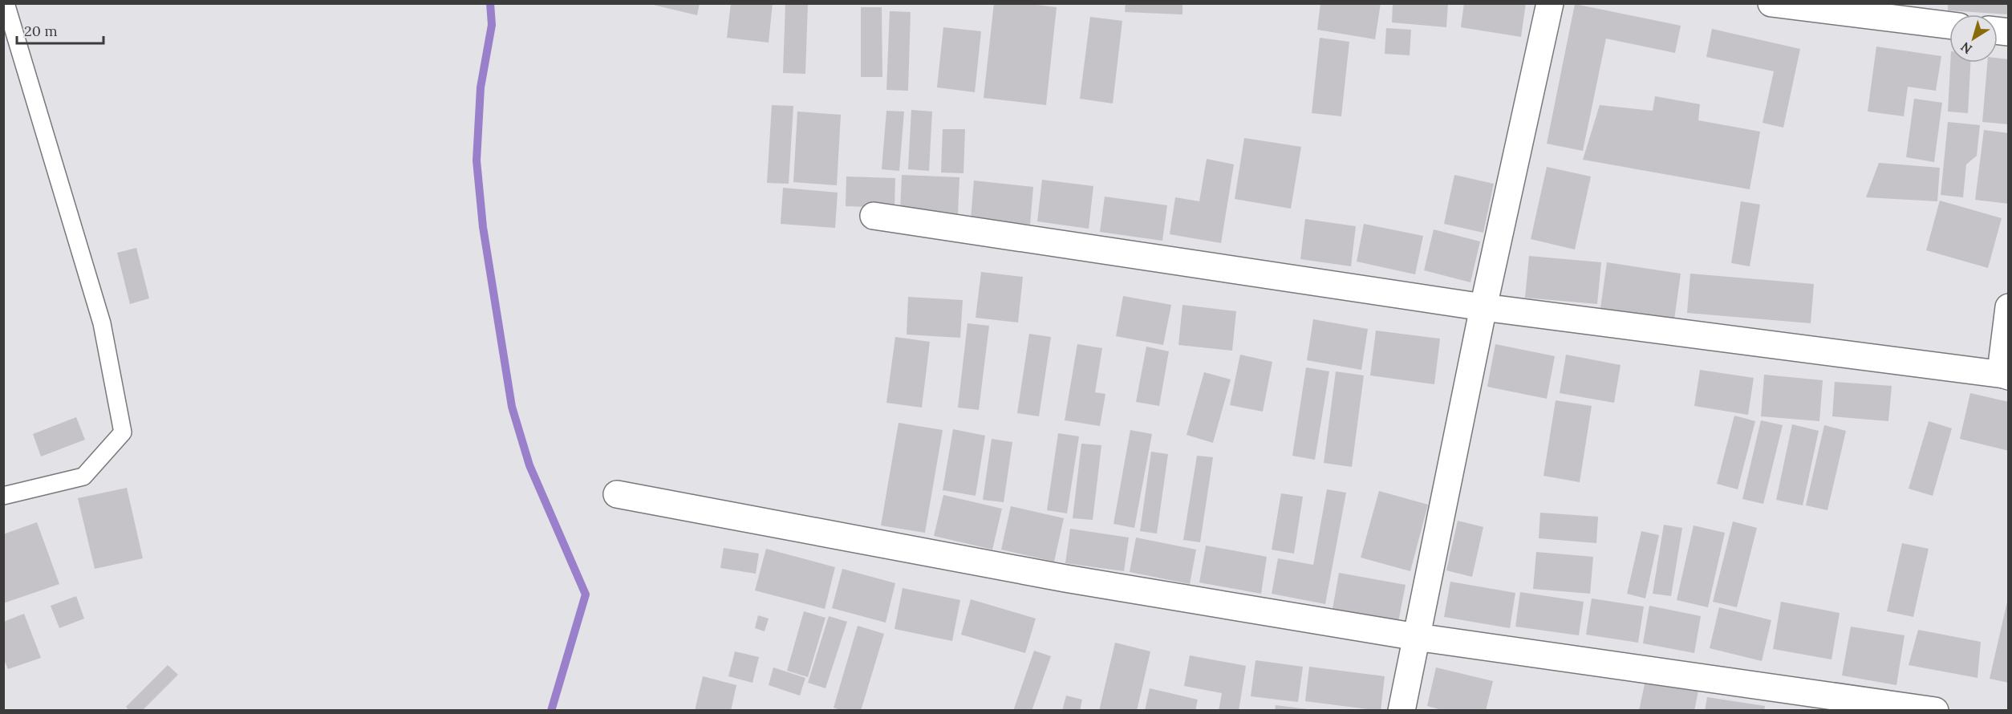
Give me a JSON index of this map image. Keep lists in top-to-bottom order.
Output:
{
  "scale_bar": "20 m",
  "north": "bottom left"
}
